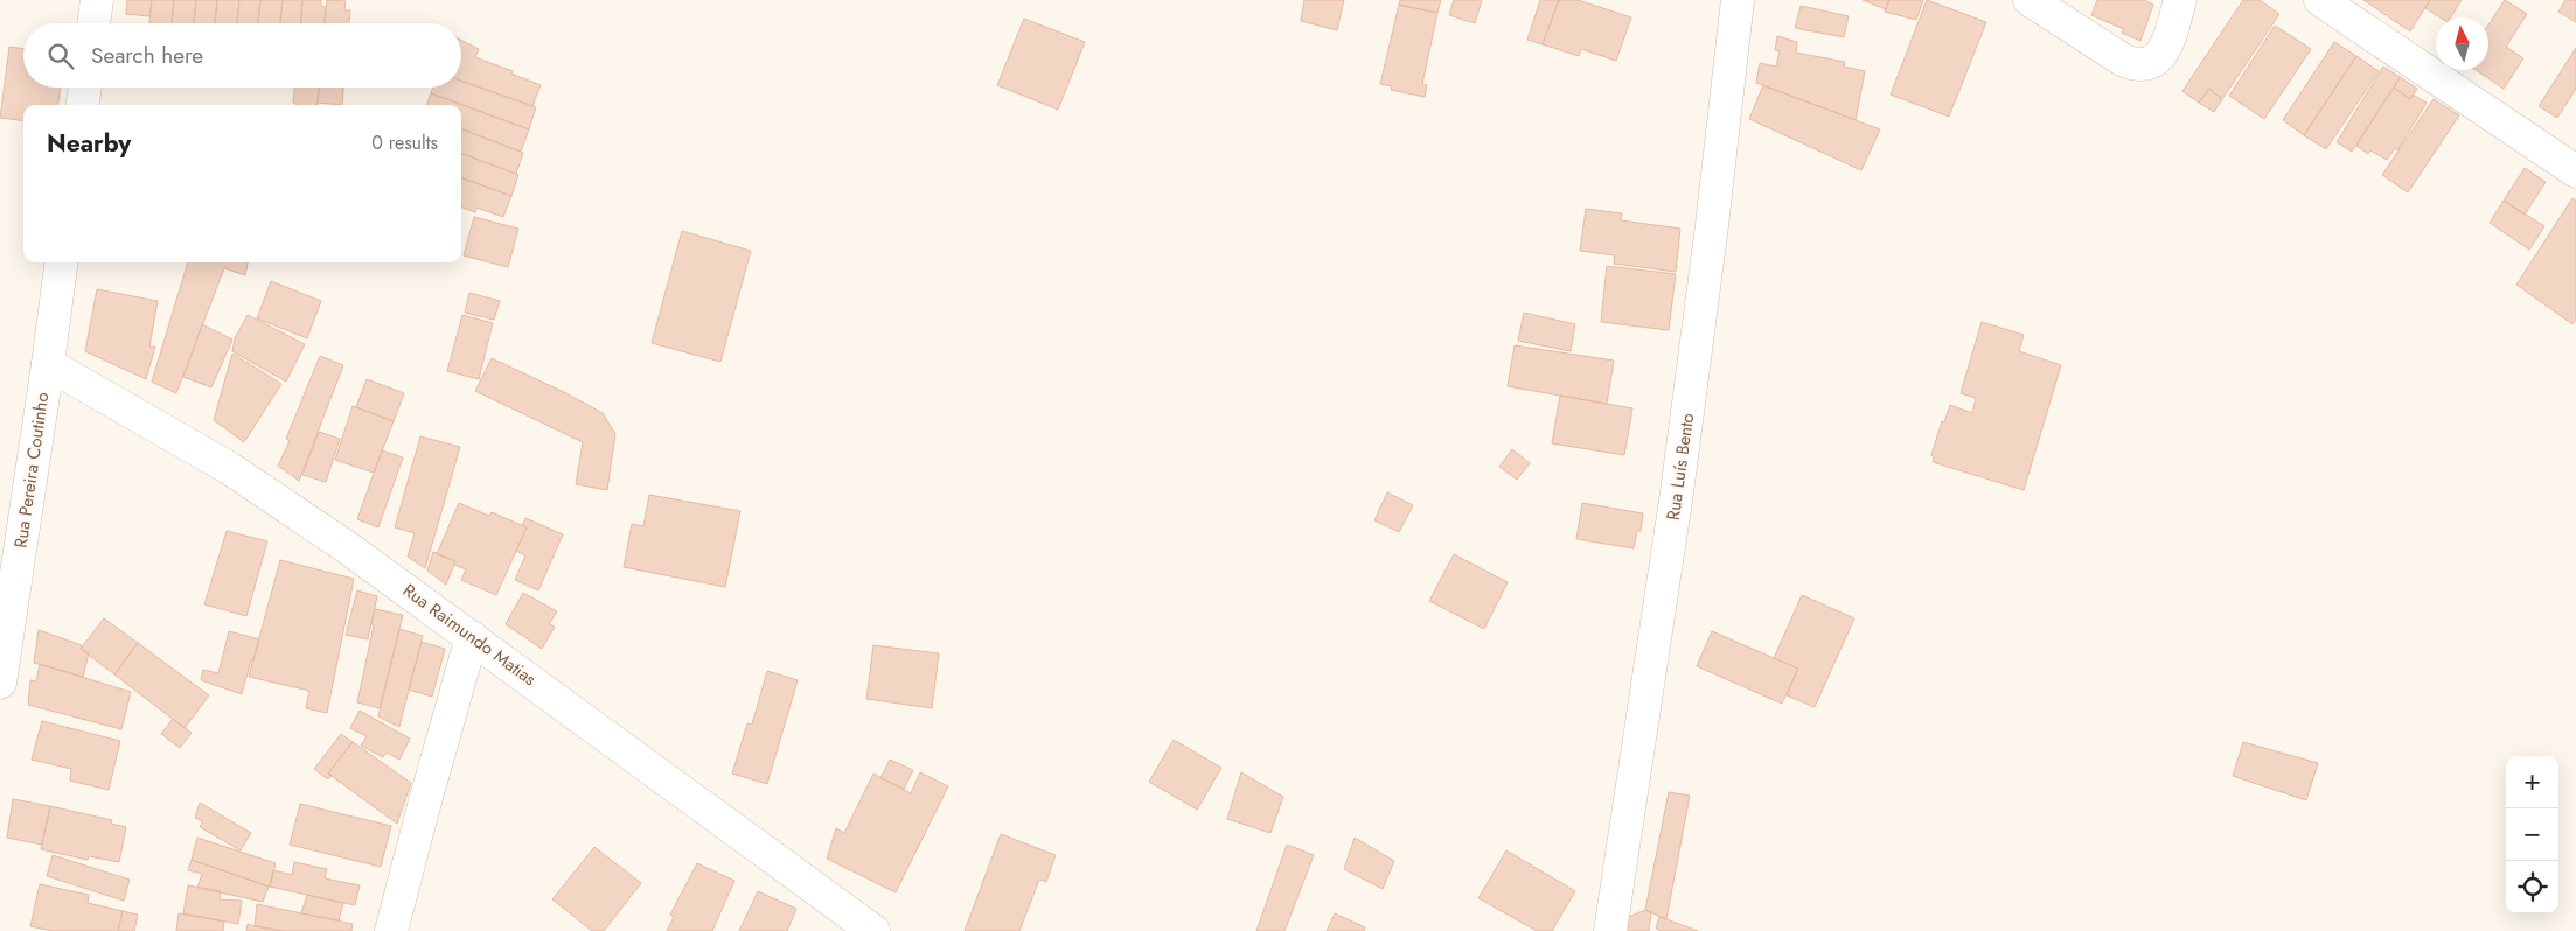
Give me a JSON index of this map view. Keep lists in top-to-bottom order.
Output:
{
  "streets": {
    "street": ["Rua Luís Bento", "Rua Pereira Coutinho", "Rua Raimundo Matias"]
  },
  "crossings": [
    ["Rua Pereira Coutinho", "Rua Raimundo Matias"]
  ],
  "north": "top",
  "page": {
    "search": "Search here",
    "heading": ["Nearby", "0 results"],
    "map_buttons": ["+", "−"]
  }
}
